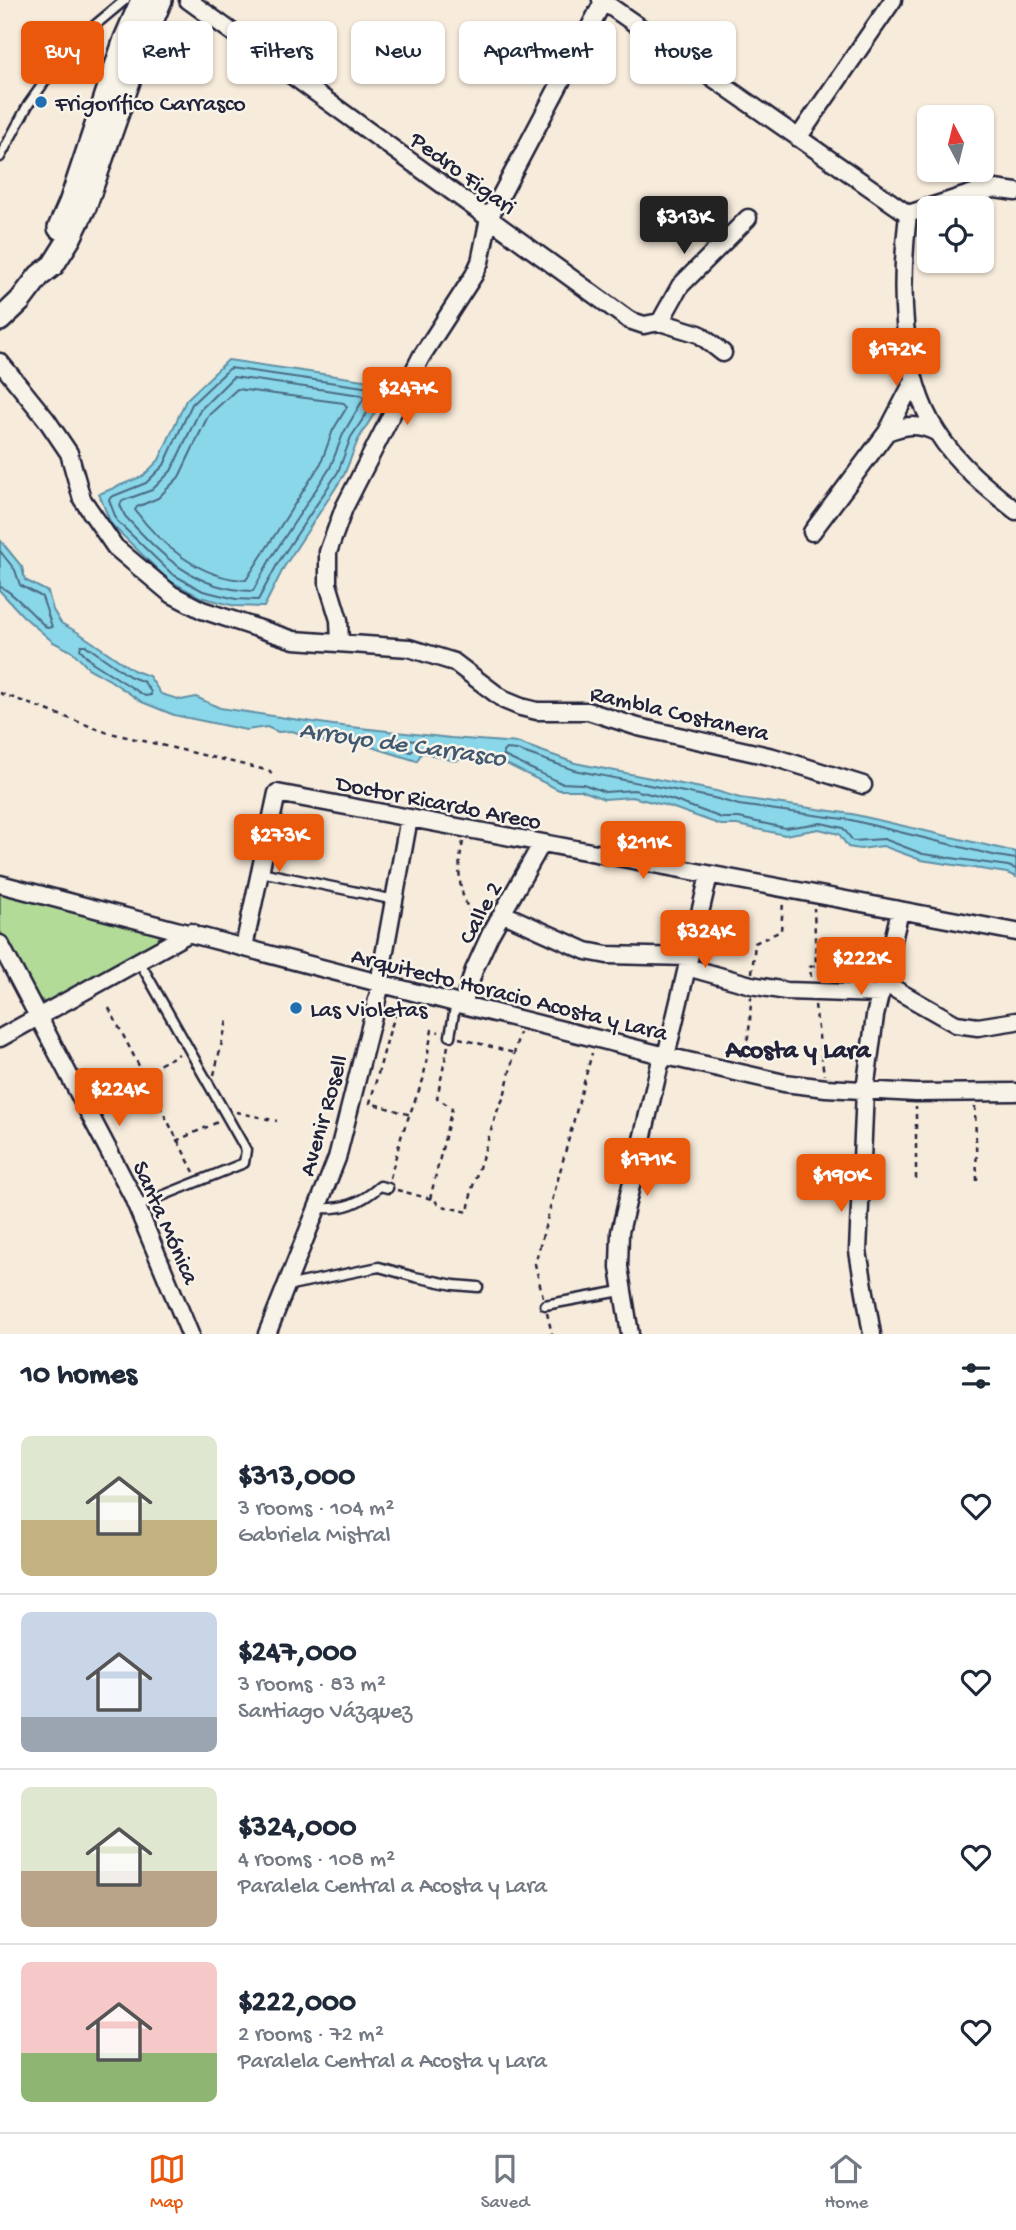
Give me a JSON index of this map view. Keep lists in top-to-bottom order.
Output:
{
  "streets": {
    "street": [
      "Pedro Figari",
      "Rambla Costanera",
      "Doctor Ricardo Areco",
      "Calle 2",
      "Arquitecto Horacio Acosta y Lara",
      "Avenir Rosell",
      "Santa Mónica"
    ]
  },
  "crossings": [
    ["Doctor Ricardo Areco", "Calle 2"],
    ["Doctor Ricardo Areco", "Avenir Rosell"],
    ["Calle 2", "Arquitecto Horacio Acosta y Lara"],
    ["Arquitecto Horacio Acosta y Lara", "Avenir Rosell"]
  ],
  "districts": ["Acosta y Lara"],
  "water": ["Arroyo de Carrasco"],
  "places": ["Frigorífico Carrasco", "Las Violetas"],
  "north": "top",
  "page": {
    "chip": [
      "Buy",
      "Rent",
      "Filters",
      "New",
      "Apartment",
      "House"
    ],
    "price": [
      "$313K",
      "$172K",
      "$247K",
      "$273K",
      "$211K",
      "$324K",
      "$222K",
      "$224K",
      "$171K",
      "$190K"
    ],
    "heading": "10 homes",
    "list": [
      {
        "name": "$313,000",
        "note": "3 rooms · 104 m² · Gabriela Mistral"
      },
      {
        "name": "$247,000",
        "note": "3 rooms · 83 m² · Santiago Vázquez"
      },
      {
        "name": "$324,000",
        "note": "4 rooms · 108 m² · Paralela Central a Acosta y Lara"
      },
      {
        "name": "$222,000",
        "note": "2 rooms · 72 m² · Paralela Central a Acosta y Lara"
      }
    ],
    "tabs": ["Map", "Saved", "Home"]
  }
}
